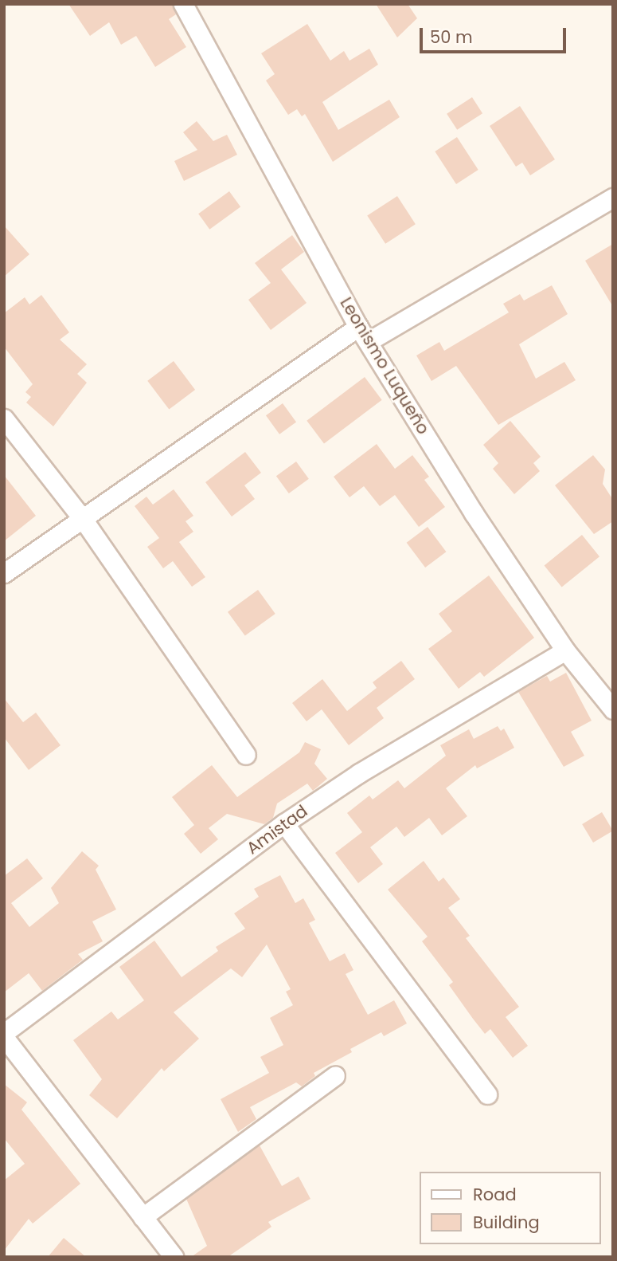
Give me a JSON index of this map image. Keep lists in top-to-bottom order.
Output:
{
  "streets": {
    "street": ["Leonismo Luqueño", "Amistad"]
  },
  "crossings": [
    ["Leonismo Luqueño", "Amistad"]
  ],
  "legend": ["Road", "Building"],
  "scale_bar": "50 m"
}
